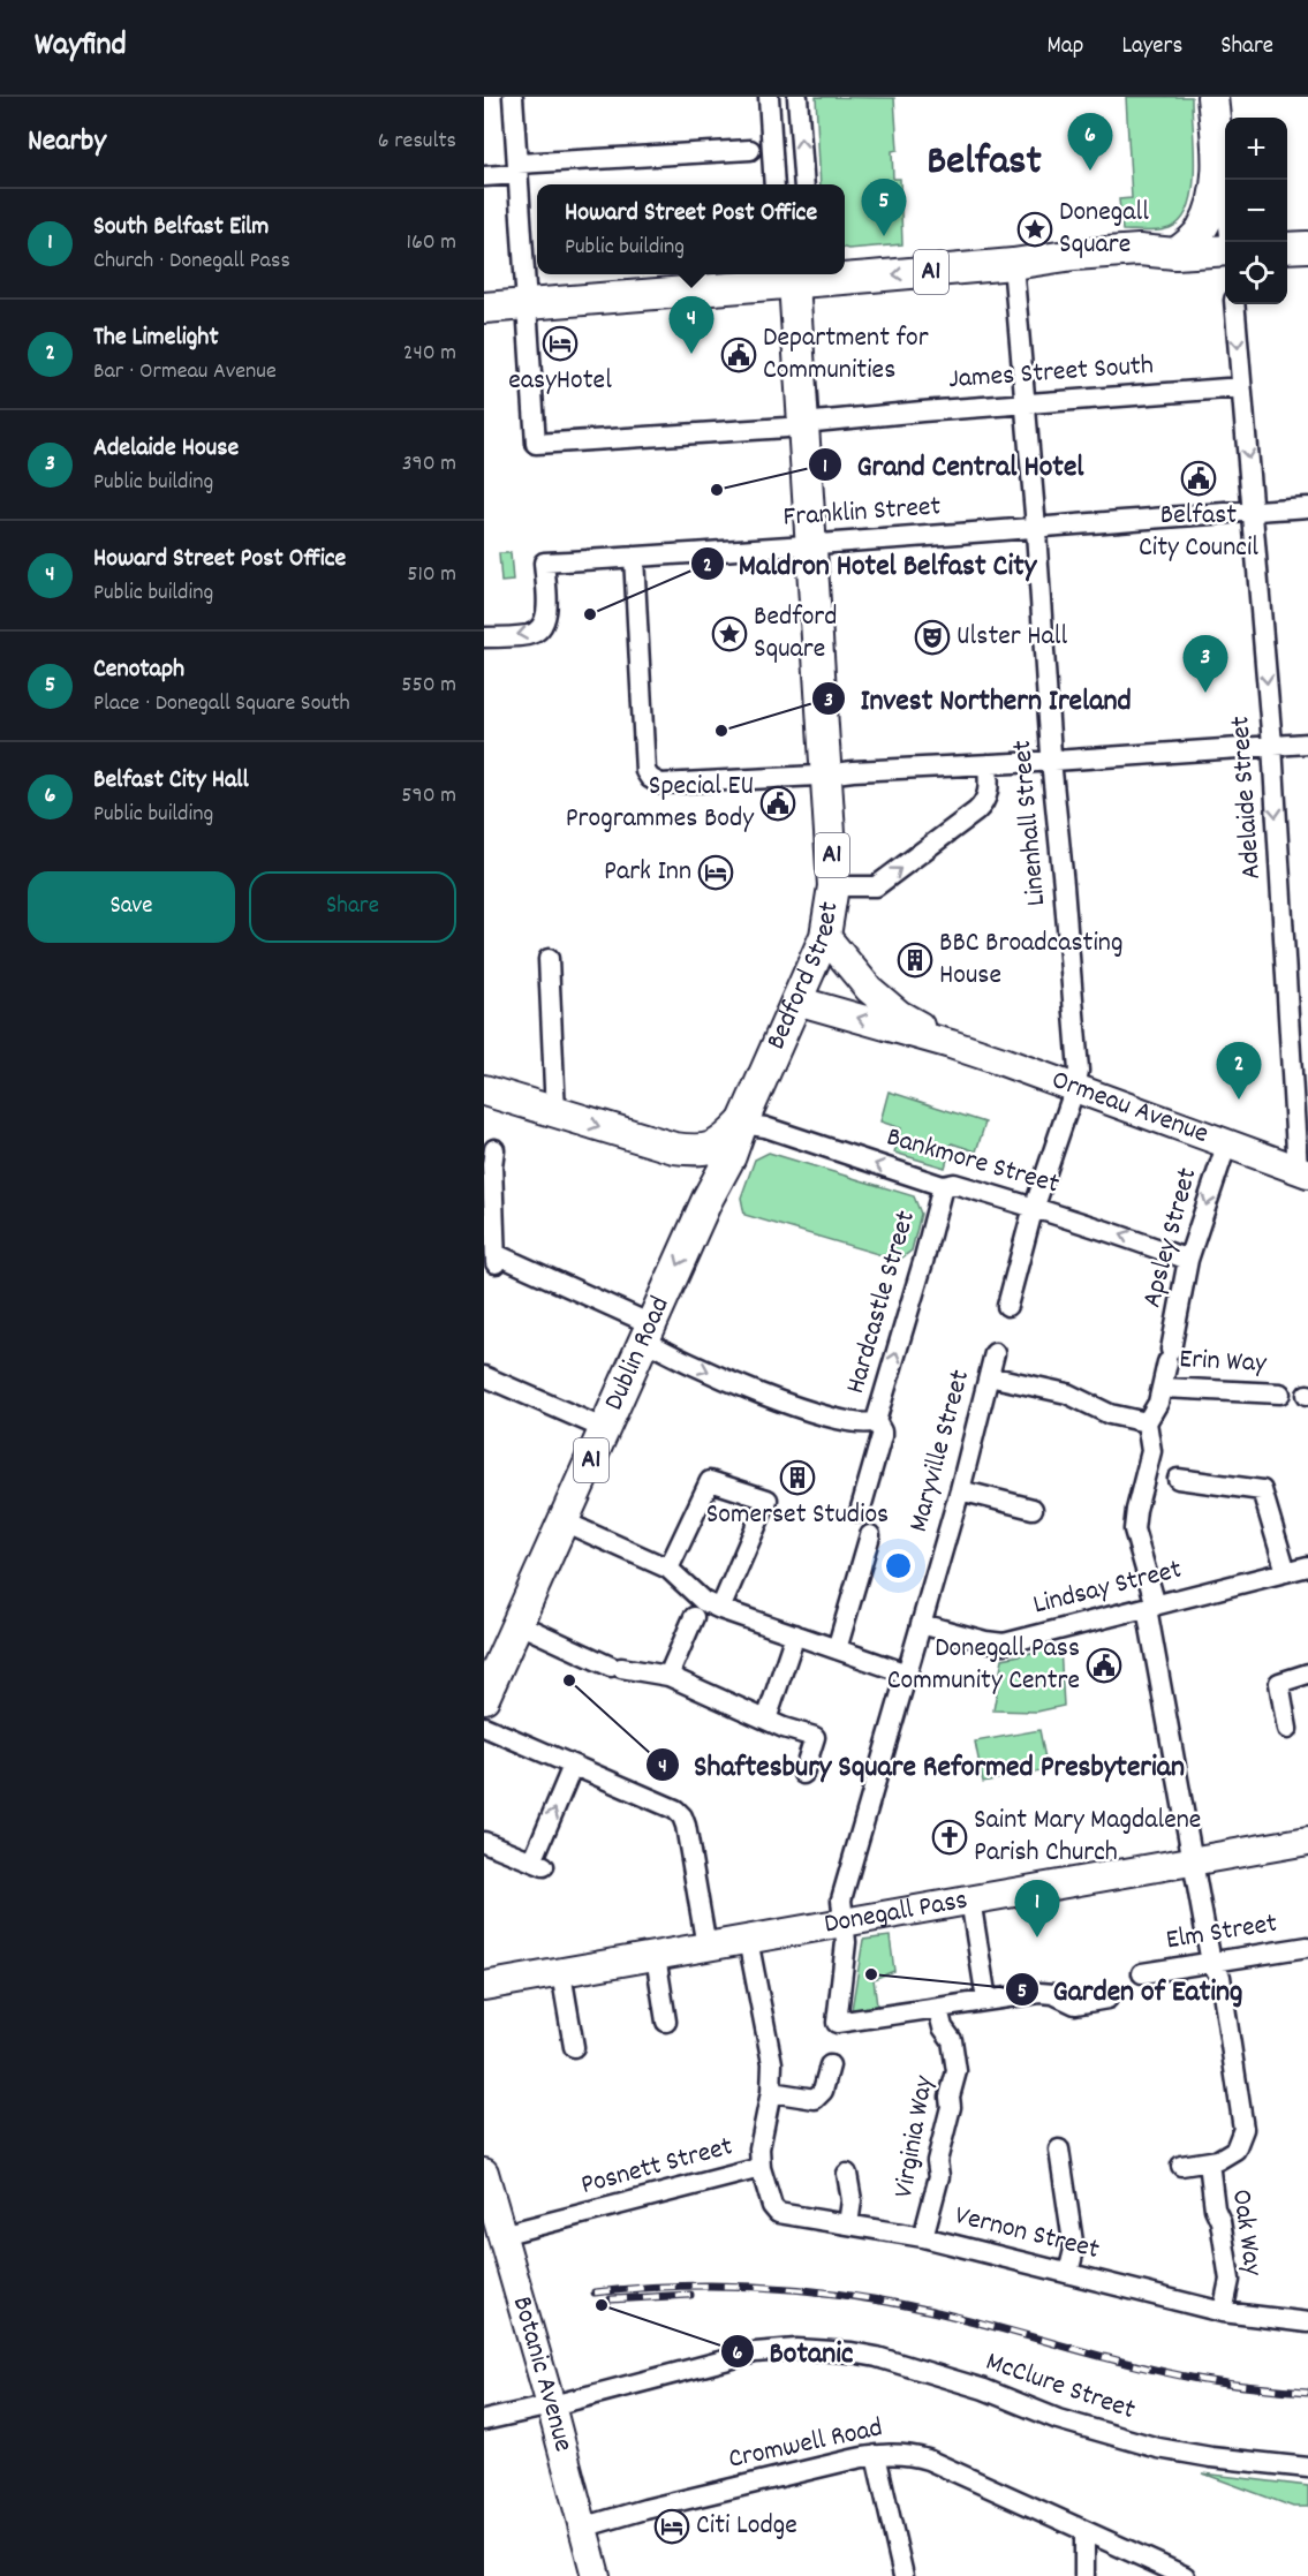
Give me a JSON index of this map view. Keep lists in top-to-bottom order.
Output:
{
  "streets": {
    "main road": ["A1", "Bedford Street", "Dublin Road"],
    "street": [
      "James Street South",
      "Franklin Street",
      "Adelaide Street",
      "Linenhall Street",
      "Ormeau Avenue",
      "Bankmore Street",
      "Apsley Street",
      "Hardcastle Street",
      "Erin Way",
      "Maryville Street",
      "Lindsay Street",
      "Donegall Pass",
      "Elm Street",
      "Virginia Way",
      "Posnett Street",
      "Oak Way",
      "Vernon Street",
      "Botanic Avenue",
      "McClure Street",
      "Cromwell Road"
    ]
  },
  "crossings": [
    ["A1", "James Street South"],
    ["A1", "Linenhall Street"],
    ["A1", "Bedford Street"],
    ["A1", "Bankmore Street"],
    ["A1", "Dublin Road"],
    ["James Street South", "Adelaide Street"],
    ["James Street South", "Linenhall Street"],
    ["James Street South", "Bedford Street"],
    ["Franklin Street", "Adelaide Street"],
    ["Franklin Street", "Linenhall Street"],
    ["Franklin Street", "Bedford Street"],
    ["Adelaide Street", "Ormeau Avenue"],
    ["Linenhall Street", "Ormeau Avenue"],
    ["Bedford Street", "Ormeau Avenue"],
    ["Bedford Street", "Bankmore Street"],
    ["Bedford Street", "Dublin Road"],
    ["Ormeau Avenue", "Apsley Street"],
    ["Bankmore Street", "Apsley Street"],
    ["Bankmore Street", "Hardcastle Street"],
    ["Bankmore Street", "Dublin Road"],
    ["Apsley Street", "Erin Way"],
    ["Maryville Street", "Lindsay Street"],
    ["Maryville Street", "Donegall Pass"],
    ["Maryville Street", "Virginia Way"],
    ["Donegall Pass", "Posnett Street"],
    ["Donegall Pass", "Oak Way"],
    ["Elm Street", "Oak Way"],
    ["Virginia Way", "Vernon Street"],
    ["Posnett Street", "Vernon Street"],
    ["Posnett Street", "Botanic Avenue"],
    ["Oak Way", "Vernon Street"],
    ["Botanic Avenue", "McClure Street"],
    ["Botanic Avenue", "Cromwell Road"]
  ],
  "one_way": ["Adelaide Street", "Bankmore Street"],
  "districts": ["Belfast"],
  "places": {
    "place": ["Donegall Square", "Bedford Square"],
    "hotel": ["easyHotel", "Park Inn", "Citi Lodge"],
    "public building": [
      "Department for Communities",
      "Belfast City Council",
      "Special EU Programmes Body",
      "Donegall Pass Community Centre"
    ],
    "other": [
      "Grand Central Hotel",
      "Maldron Hotel Belfast City",
      "Invest Northern Ireland",
      "Shaftesbury Square Reformed Presbyterian",
      "Garden of Eating",
      "Botanic"
    ],
    "theatre": ["Ulster Hall"],
    "building": ["BBC Broadcasting House", "Somerset Studios"],
    "church": ["Saint Mary Magdalene Parish Church"]
  },
  "page": {
    "header": "Wayfind",
    "nav": ["Map", "Layers", "Share"],
    "heading": ["Nearby", "6 results"],
    "pins": [
      "6",
      "5",
      "4",
      "3",
      "2",
      "1"
    ],
    "map_buttons": ["+", "−"],
    "popup": ["Howard Street Post Office", "Public building"],
    "list": [
      {
        "mark": "1",
        "name": "South Belfast Eilm",
        "note": "Church · Donegall Pass",
        "value": "160 m"
      },
      {
        "mark": "2",
        "name": "The Limelight",
        "note": "Bar · Ormeau Avenue",
        "value": "240 m"
      },
      {
        "mark": "3",
        "name": "Adelaide House",
        "note": "Public building",
        "value": "390 m"
      },
      {
        "mark": "4",
        "name": "Howard Street Post Office",
        "note": "Public building",
        "value": "510 m"
      },
      {
        "mark": "5",
        "name": "Cenotaph",
        "note": "Place · Donegall Square South",
        "value": "550 m"
      },
      {
        "mark": "6",
        "name": "Belfast City Hall",
        "note": "Public building",
        "value": "590 m"
      }
    ],
    "buttons": ["Save", "Share"]
  }
}
